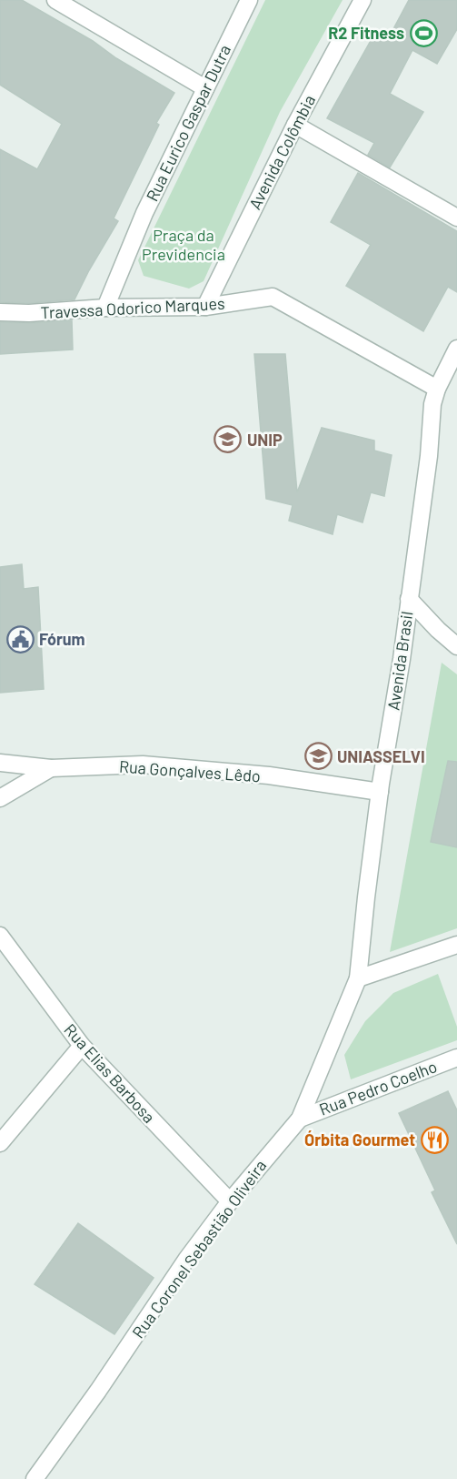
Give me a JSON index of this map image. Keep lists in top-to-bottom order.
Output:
{
  "streets": {
    "street": [
      "Rua Eurico Gaspar Dutra",
      "Avenida Colômbia",
      "Travessa Odorico Marques",
      "Avenida Brasil",
      "Rua Gonçalves Lêdo",
      "Rua Elias Barbosa",
      "Rua Pedro Coelho",
      "Rua Coronel Sebastião Oliveira"
    ]
  },
  "crossings": [
    ["Rua Eurico Gaspar Dutra", "Travessa Odorico Marques"],
    ["Avenida Colômbia", "Travessa Odorico Marques"],
    ["Travessa Odorico Marques", "Avenida Brasil"],
    ["Avenida Brasil", "Rua Gonçalves Lêdo"],
    ["Avenida Brasil", "Rua Coronel Sebastião Oliveira"],
    ["Rua Elias Barbosa", "Rua Coronel Sebastião Oliveira"],
    ["Rua Pedro Coelho", "Rua Coronel Sebastião Oliveira"]
  ],
  "parks": ["Praça da Previdencia"],
  "places": {
    "sports": ["R2 Fitness"],
    "school or university": ["UNIP", "UNIASSELVI"],
    "public building": ["Fórum"],
    "restaurant": ["Órbita Gourmet"]
  }
}
